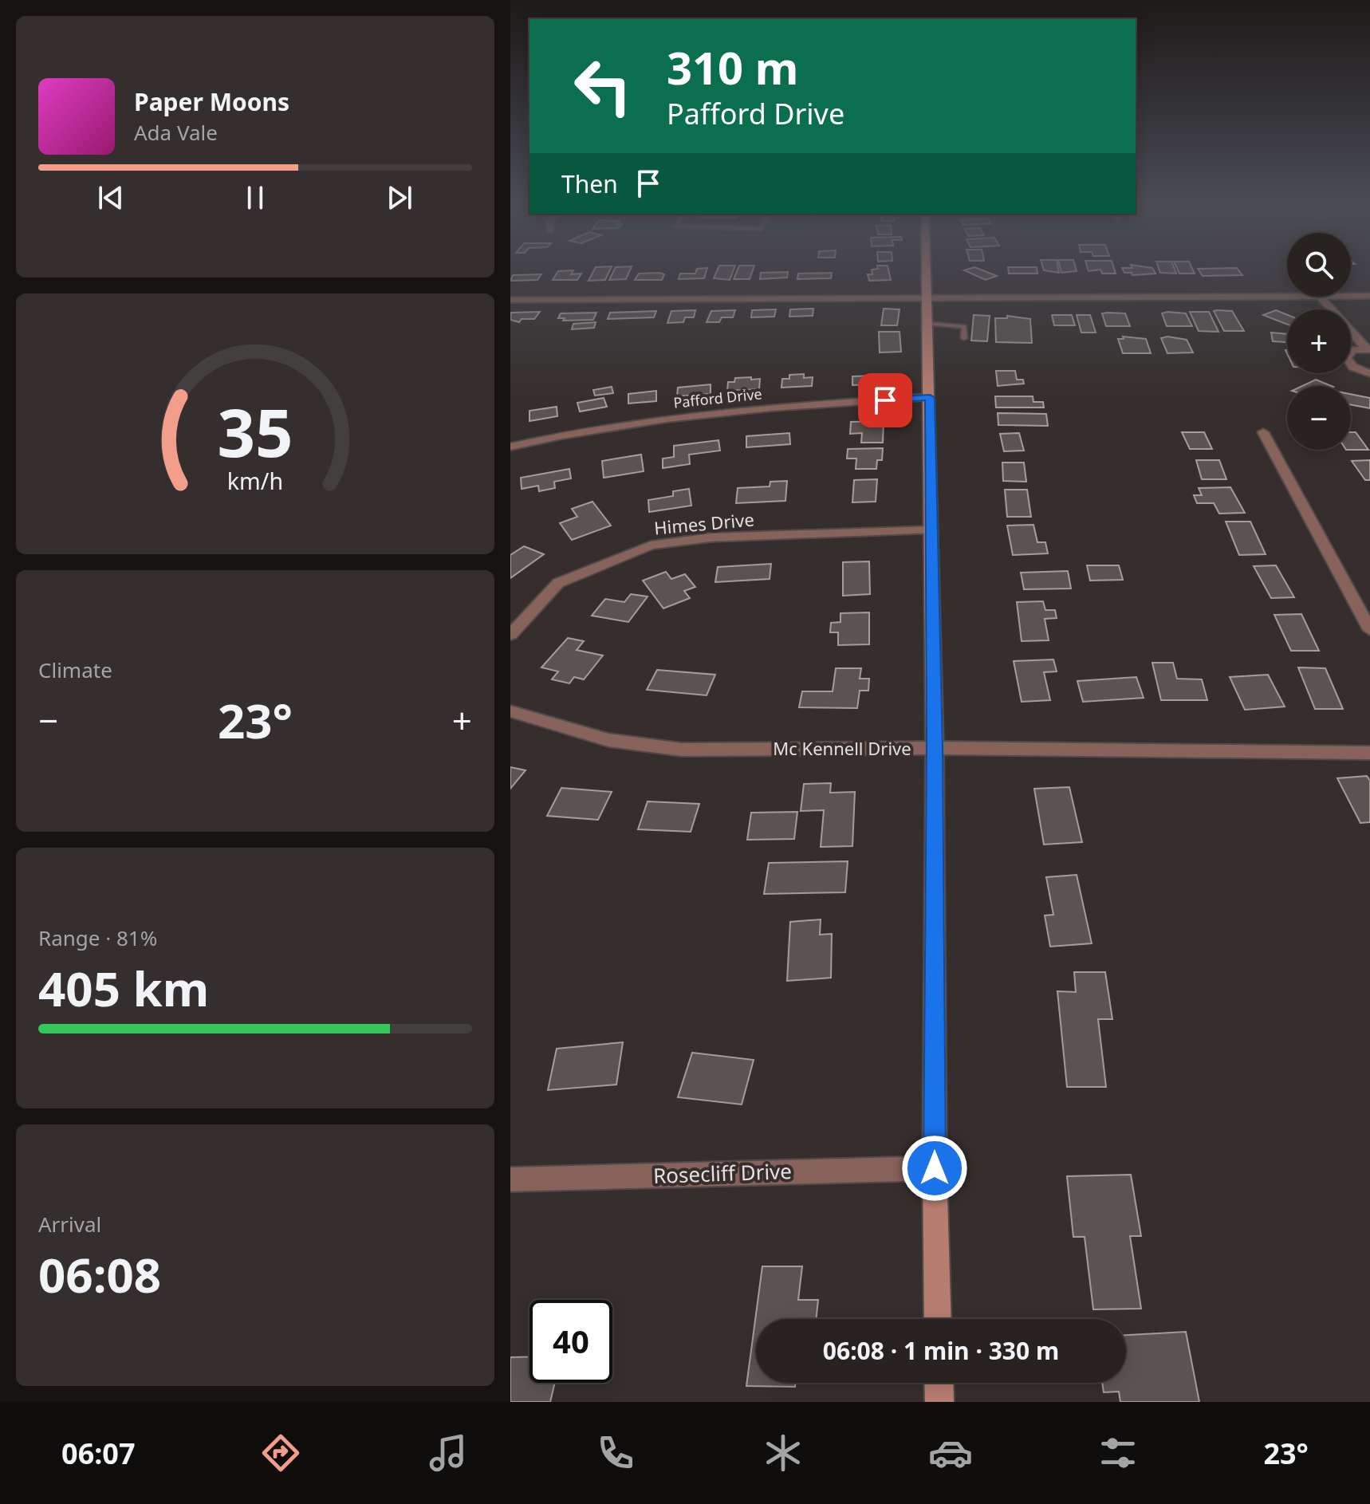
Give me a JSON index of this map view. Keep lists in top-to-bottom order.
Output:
{
  "streets": {
    "street": [
      "Pafford Drive",
      "Himes Drive",
      "Mc Kennell Drive",
      "Rosecliff Drive"
    ]
  },
  "page": {
    "turn": ["310 m", "Pafford Drive"],
    "song": ["Paper Moons", "Ada Vale"],
    "then": "Then",
    "map_buttons": ["+", "−"],
    "tile": [
      "Climate",
      ["Range · 81%", "405 km"],
      ["Arrival", "06:08"]
    ],
    "heat": ["−", "23°", "+"],
    "limit": "40",
    "trip": "06:08 · 1 min · 330 m",
    "tabs": ["06:07", "23°"],
    "gauge": ["35", "km/h"]
  }
}
